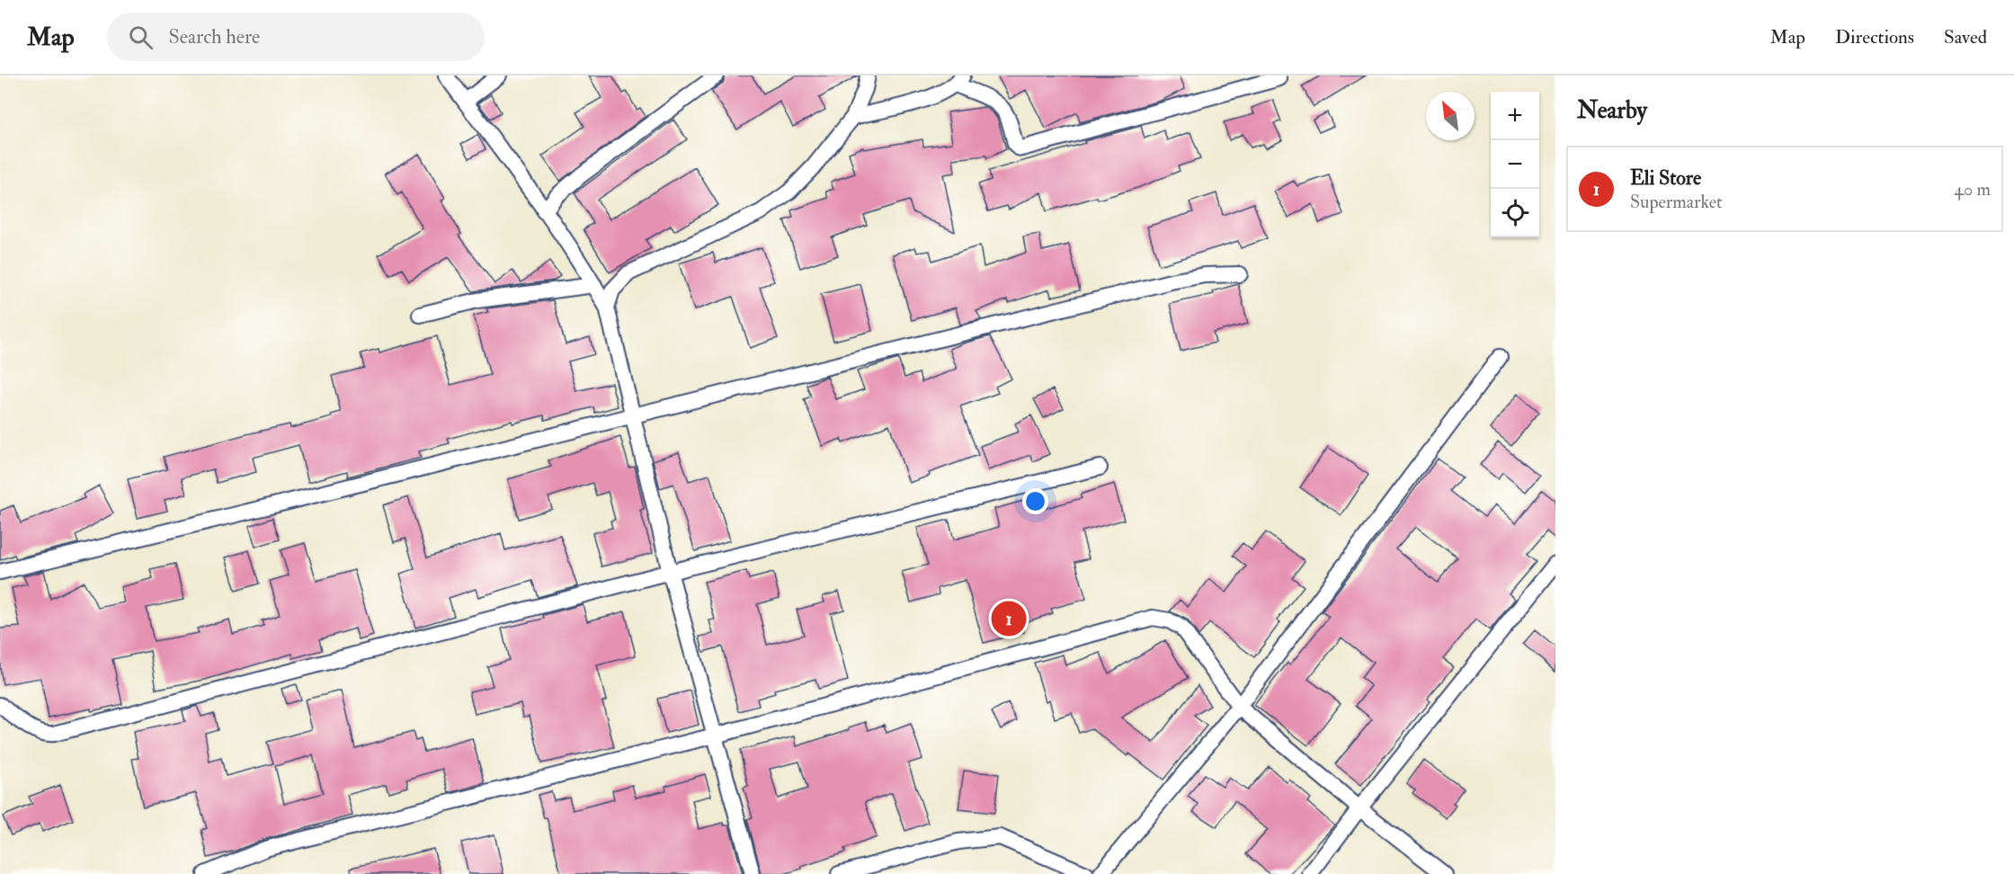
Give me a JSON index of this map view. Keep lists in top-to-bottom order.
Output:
{
  "north": "top left",
  "page": {
    "header": "Map",
    "search": "Search here",
    "nav": ["Map", "Directions", "Saved"],
    "heading": "Nearby",
    "map_buttons": ["+", "−"],
    "list": [
      {
        "mark": "1",
        "name": "Eli Store",
        "note": "Supermarket",
        "value": "40 m"
      }
    ],
    "pins": "1"
  }
}
